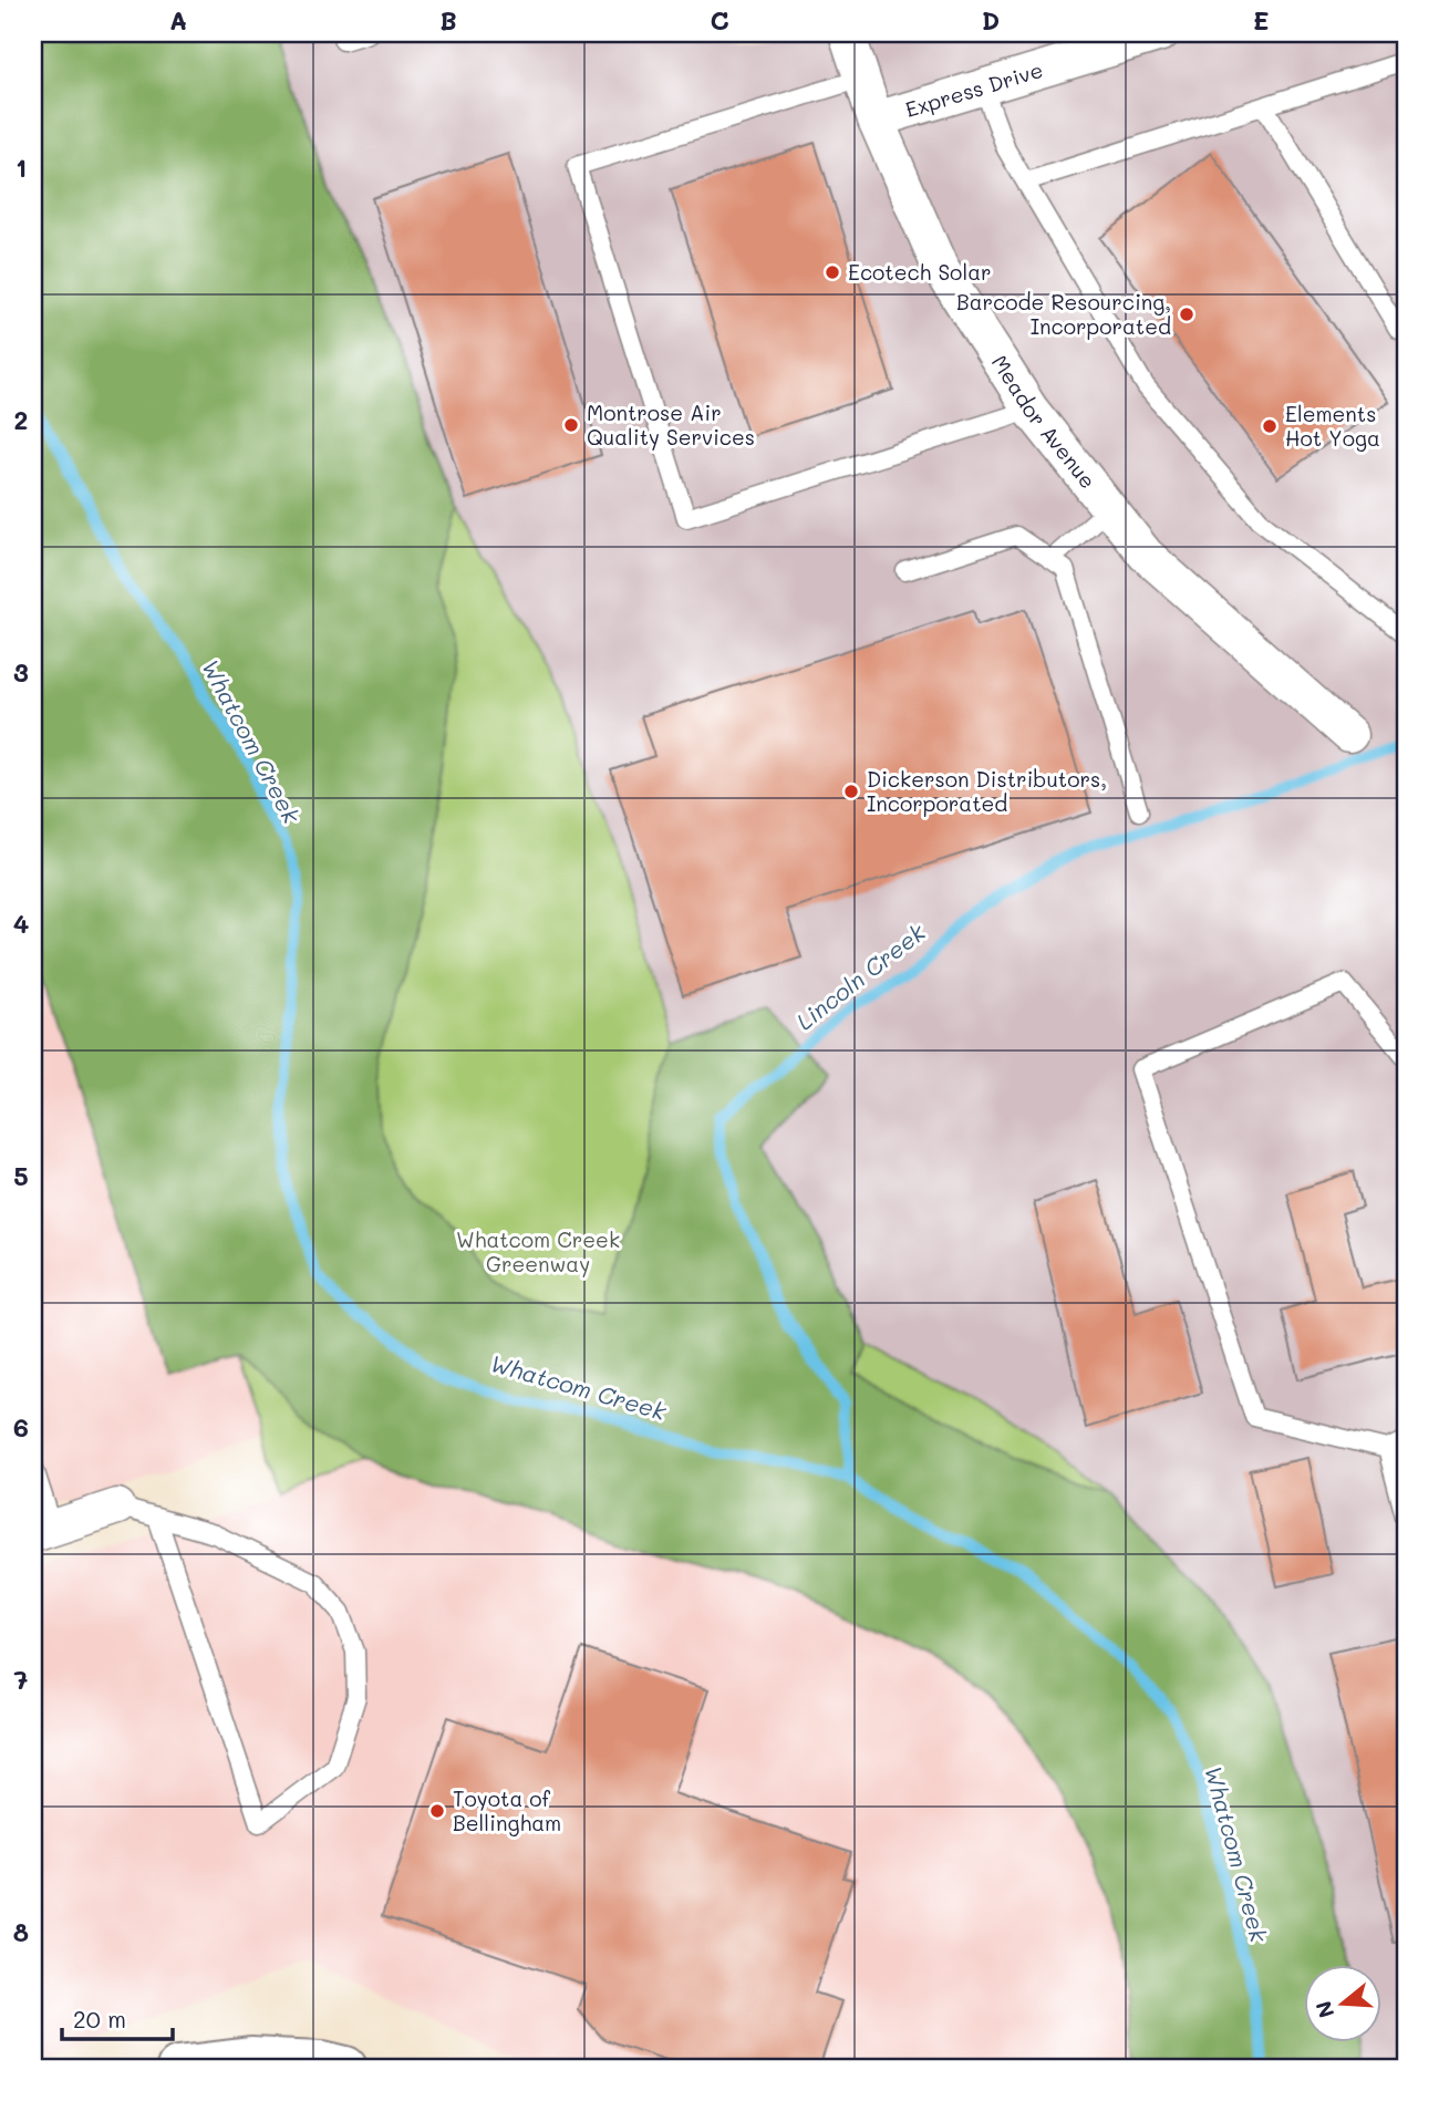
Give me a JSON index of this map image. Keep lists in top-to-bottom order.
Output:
{
  "streets": {
    "street": ["Express Drive", "Meador Avenue"]
  },
  "crossings": [
    ["Express Drive", "Meador Avenue"]
  ],
  "water": ["Whatcom Creek", "Lincoln Creek"],
  "parks": ["Whatcom Creek Greenway"],
  "places": [
    "Ecotech Solar",
    "Barcode Resourcing, Incorporated",
    "Montrose Air Quality Services",
    "Elements Hot Yoga",
    "Dickerson Distributors, Incorporated",
    "Toyota of Bellingham"
  ],
  "scale_bar": "20 m",
  "north": "left",
  "grid": {
    "columns": [
      "A",
      "B",
      "C",
      "D",
      "E"
    ],
    "rows": [
      "1",
      "2",
      "3",
      "4",
      "5",
      "6",
      "7",
      "8"
    ]
  }
}
